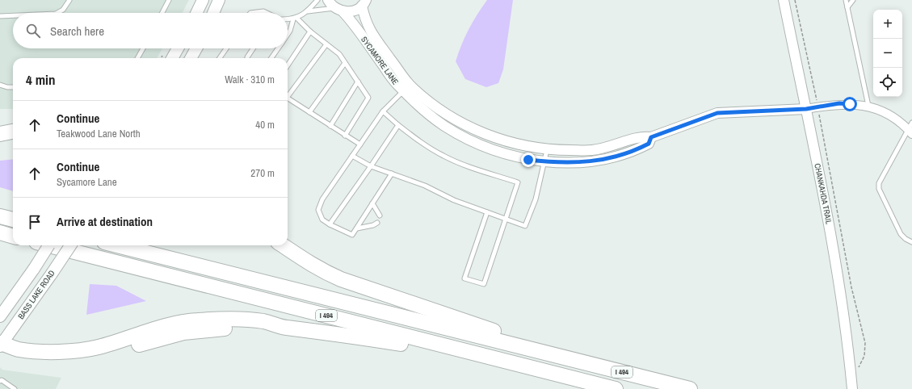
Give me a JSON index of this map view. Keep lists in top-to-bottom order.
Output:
{
  "streets": {
    "highway": ["I 494"],
    "main road": ["BASS LAKE ROAD"],
    "street": ["SYCAMORE LANE", "CHANKAHDA TRAIL"]
  },
  "crossings": [
    ["SYCAMORE LANE", "CHANKAHDA TRAIL"]
  ],
  "page": {
    "map_buttons": ["+", "−"],
    "search": "Search here",
    "heading": ["4 min", "Walk · 310 m"],
    "list": [
      ["Continue", "Teakwood Lane North", "40 m"],
      ["Continue", "Sycamore Lane", "270 m"],
      "Arrive at destination"
    ]
  }
}
